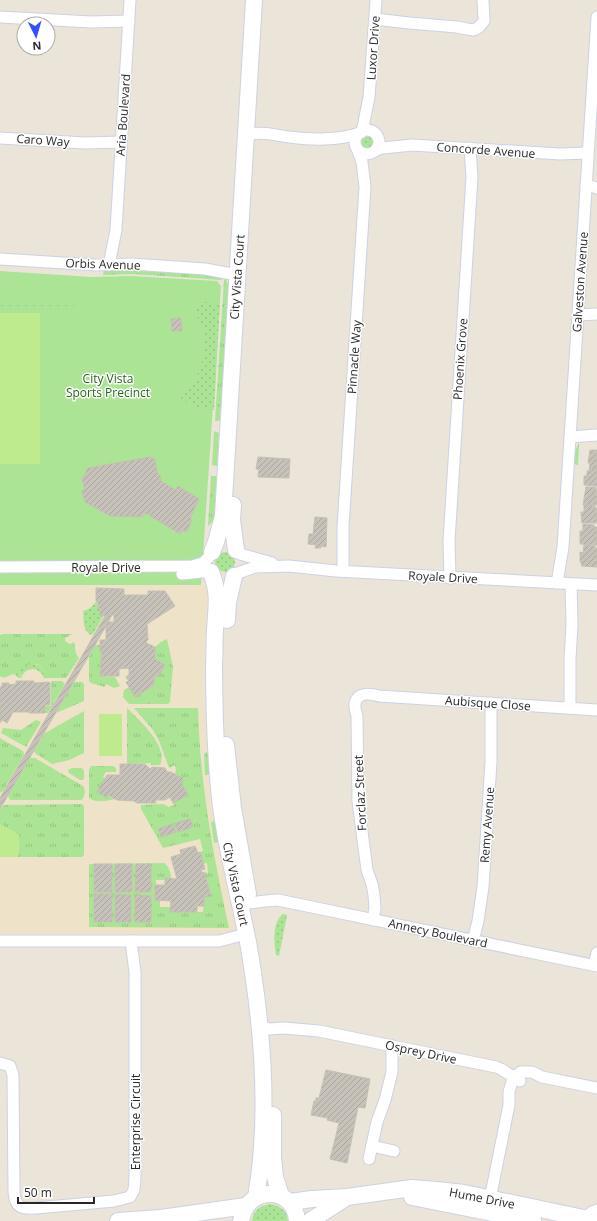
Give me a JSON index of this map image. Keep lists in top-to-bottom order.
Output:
{
  "streets": {
    "street": [
      "Luxor Drive",
      "Aria Boulevard",
      "Caro Way",
      "Concorde Avenue",
      "Orbis Avenue",
      "City Vista Court",
      "Galveston Avenue",
      "Pinnacle Way",
      "Phoenix Grove",
      "Royale Drive",
      "Aubisque Close",
      "Forclaz Street",
      "Remy Avenue",
      "Annecy Boulevard",
      "Osprey Drive",
      "Enterprise Circuit",
      "Hume Drive"
    ]
  },
  "crossings": [
    ["Luxor Drive", "Concorde Avenue"],
    ["Luxor Drive", "Pinnacle Way"],
    ["Aria Boulevard", "Caro Way"],
    ["Aria Boulevard", "Orbis Avenue"],
    ["Concorde Avenue", "Galveston Avenue"],
    ["Concorde Avenue", "Pinnacle Way"],
    ["Concorde Avenue", "Phoenix Grove"],
    ["Orbis Avenue", "City Vista Court"],
    ["City Vista Court", "Royale Drive"],
    ["City Vista Court", "Annecy Boulevard"],
    ["City Vista Court", "Osprey Drive"],
    ["City Vista Court", "Hume Drive"],
    ["Galveston Avenue", "Royale Drive"],
    ["Galveston Avenue", "Aubisque Close"],
    ["Pinnacle Way", "Royale Drive"],
    ["Phoenix Grove", "Royale Drive"],
    ["Aubisque Close", "Forclaz Street"],
    ["Aubisque Close", "Remy Avenue"],
    ["Forclaz Street", "Annecy Boulevard"],
    ["Remy Avenue", "Annecy Boulevard"]
  ],
  "parks": ["City Vista Sports Precinct"],
  "scale_bar": "50 m",
  "north": "bottom"
}
